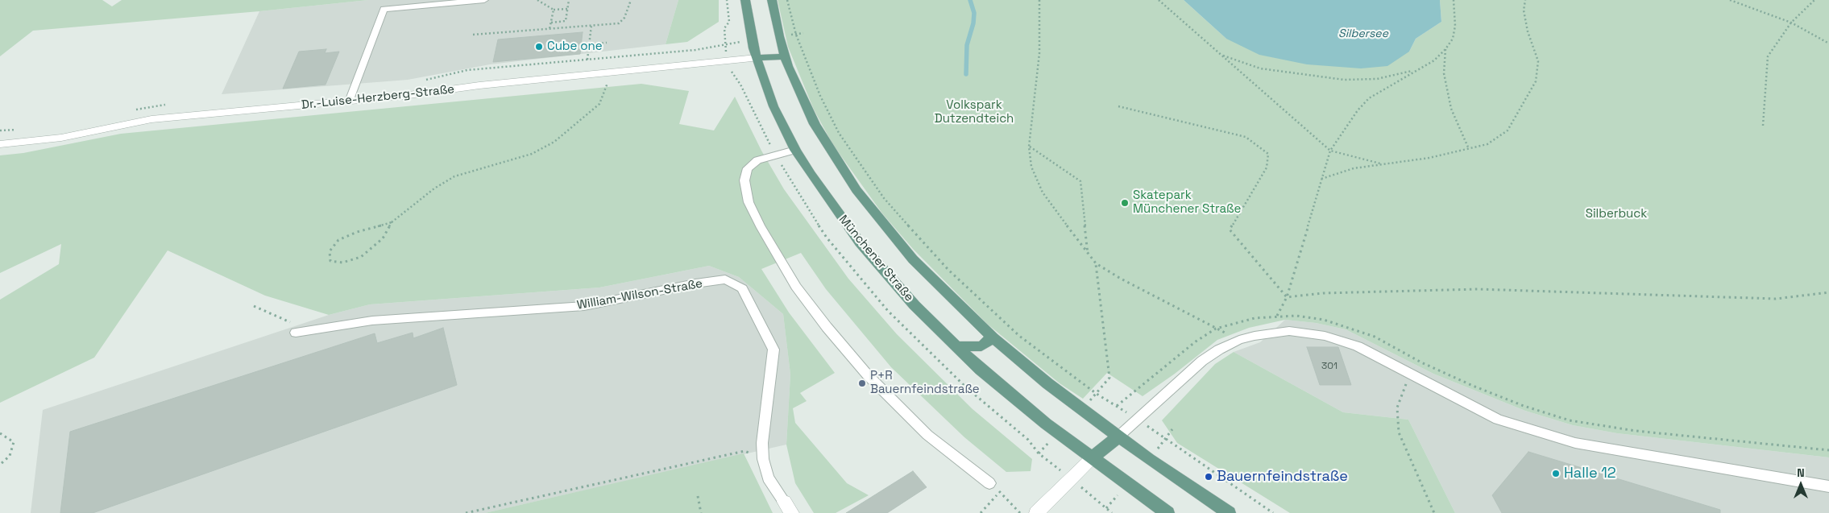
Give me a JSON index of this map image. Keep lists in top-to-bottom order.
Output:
{
  "streets": {
    "main road": ["Münchener Straße"],
    "street": ["Dr.-Luise-Herzberg-Straße"],
    "lane": ["William-Wilson-Straße"]
  },
  "crossings": [
    ["Dr.-Luise-Herzberg-Straße", "Münchener Straße"]
  ],
  "water": ["Silbersee"],
  "parks": ["Volkspark Dutzendteich", "Silberbuck"],
  "places": [
    "Cube one",
    "Skatepark Münchener Straße",
    "P+R Bauernfeindstraße",
    "Halle 12",
    "Bauernfeindstraße"
  ],
  "house_numbers": ["301"],
  "north": "top"
}
